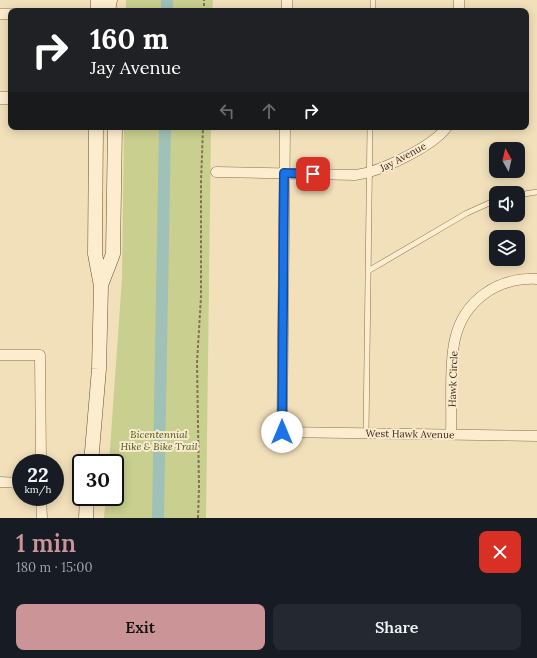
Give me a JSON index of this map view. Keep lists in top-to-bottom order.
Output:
{
  "streets": {
    "street": ["Jay Avenue", "Hawk Circle", "West Hawk Avenue"]
  },
  "crossings": [
    ["Jay Avenue", "West Hawk Avenue"],
    ["Hawk Circle", "West Hawk Avenue"]
  ],
  "parks": ["Bicentennial Hike & Bike Trail"],
  "north": "top",
  "page": {
    "turn": ["160 m", "Jay Avenue"],
    "speed": "22 km/h",
    "limit": "30",
    "heading": ["1 min", "180 m · 15:00"],
    "buttons": ["Exit", "Share"]
  }
}
